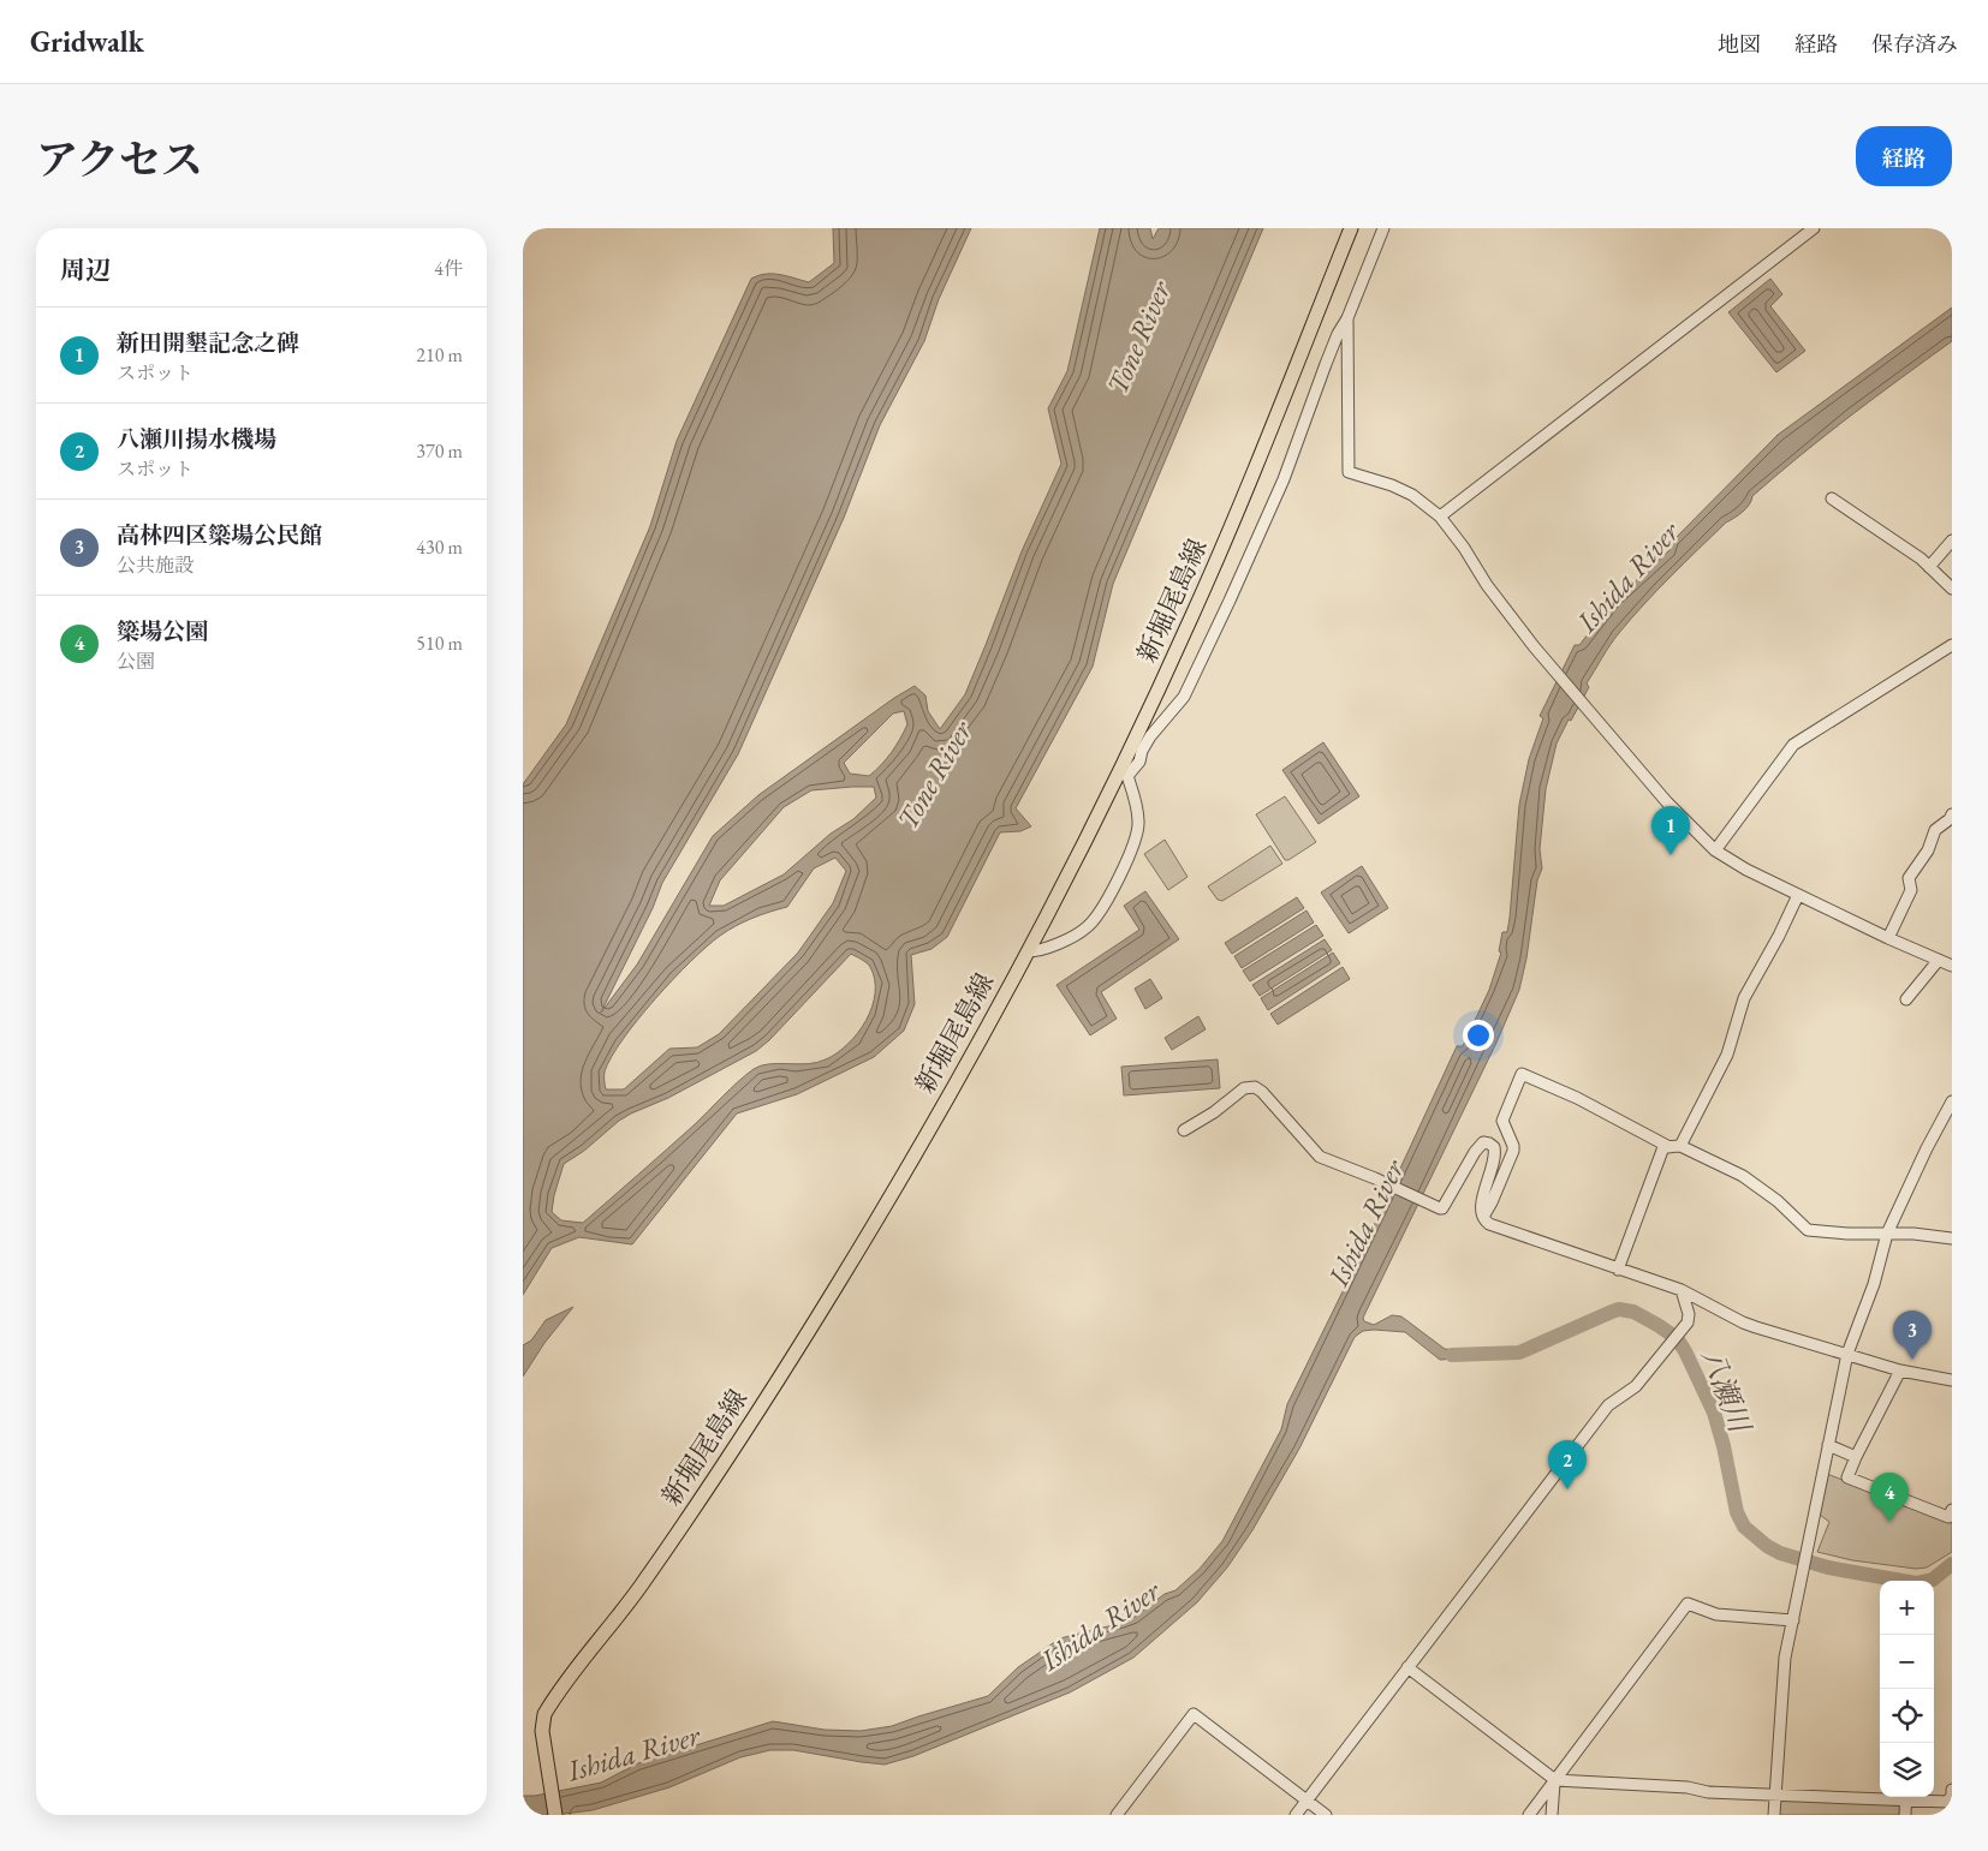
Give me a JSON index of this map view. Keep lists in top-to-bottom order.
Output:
{
  "streets": {
    "main road": ["新堀尾島線"]
  },
  "water": ["Tone River", "Ishida River", "八瀬川"],
  "page": {
    "header": "Gridwalk",
    "nav": ["地図", "経路", "保存済み"],
    "title": "アクセス",
    "buttons": "経路",
    "heading": ["周辺", "4件"],
    "list": [
      {
        "mark": "1",
        "name": "新田開墾記念之碑",
        "note": "スポット",
        "value": "210 m"
      },
      {
        "mark": "2",
        "name": "八瀬川揚水機場",
        "note": "スポット",
        "value": "370 m"
      },
      {
        "mark": "3",
        "name": "高林四区簗場公民館",
        "note": "公共施設",
        "value": "430 m"
      },
      {
        "mark": "4",
        "name": "簗場公園",
        "note": "公園",
        "value": "510 m"
      }
    ],
    "pins": [
      "1",
      "3",
      "2",
      "4"
    ],
    "map_buttons": ["+", "−"]
  }
}
